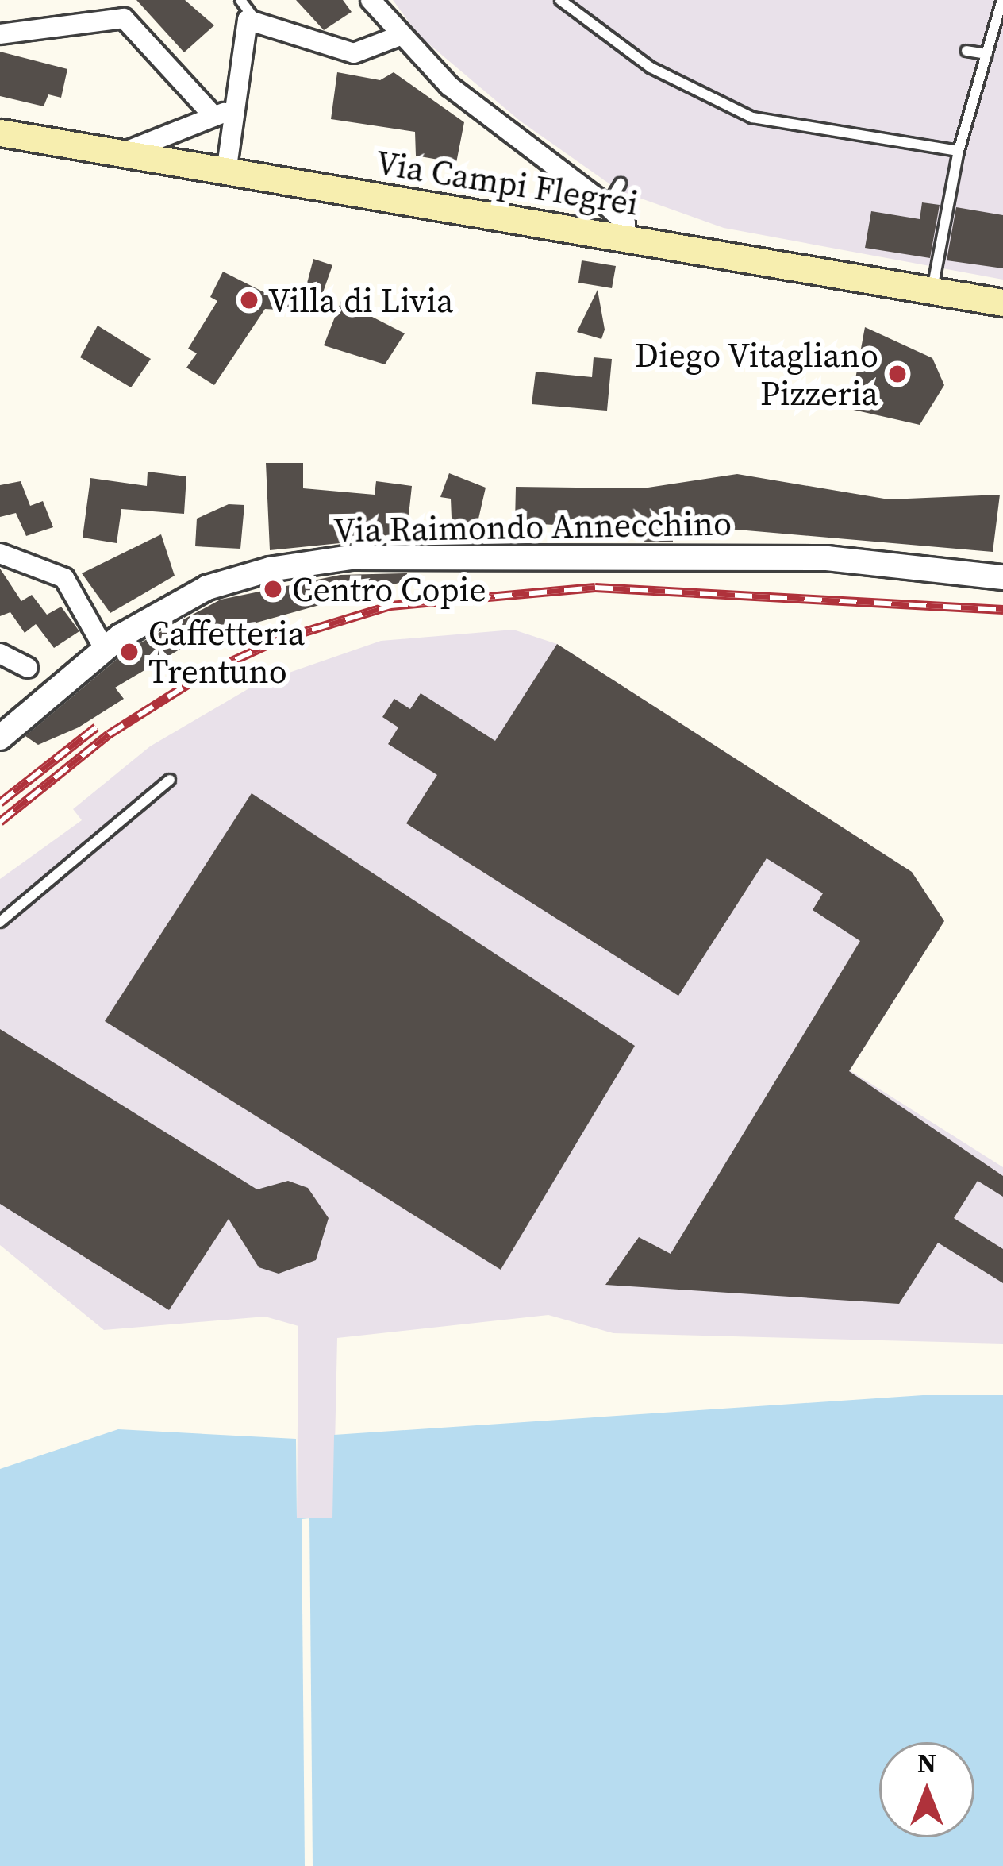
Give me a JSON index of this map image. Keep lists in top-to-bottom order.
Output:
{
  "streets": {
    "main road": ["Via Campi Flegrei"],
    "street": ["Via Raimondo Annecchino"]
  },
  "places": [
    "Villa di Livia",
    "Diego Vitagliano Pizzeria",
    "Centro Copie",
    "Caffetteria Trentuno"
  ],
  "north": "top"
}
